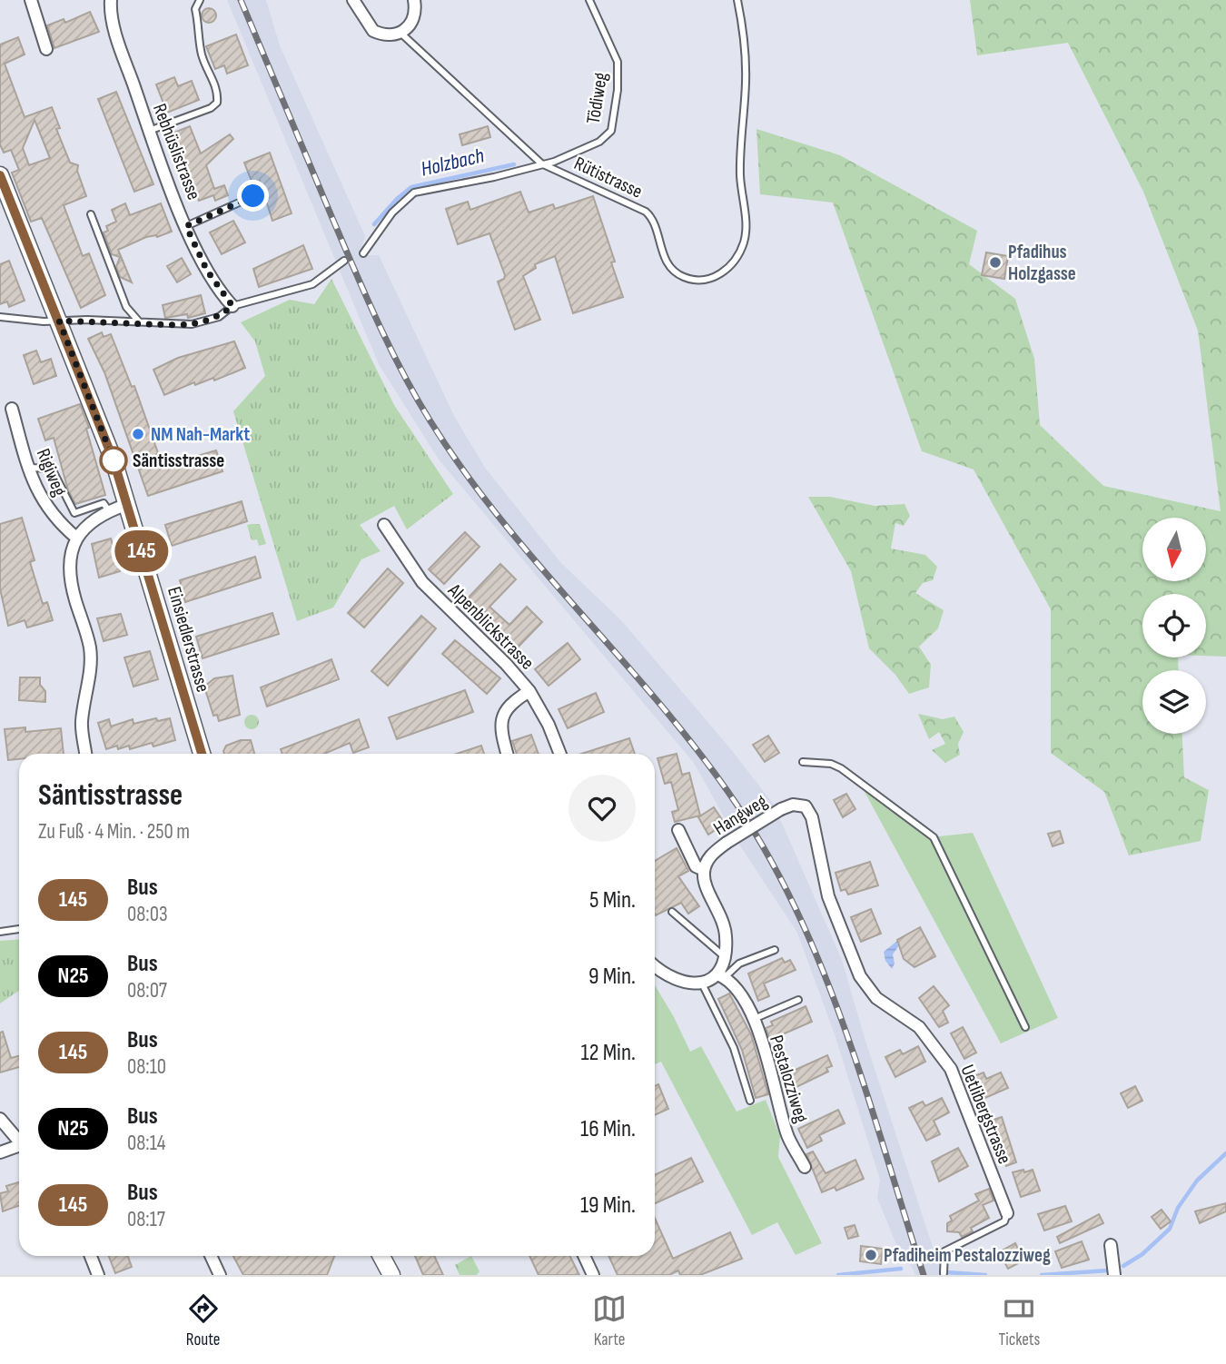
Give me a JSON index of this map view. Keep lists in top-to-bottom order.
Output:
{
  "streets": {
    "main road": ["Einsiedlerstrasse"],
    "street": [
      "Rebhüslistrasse",
      "Rigiweg",
      "Alpenblickstrasse",
      "Hangweg",
      "Pestalozziweg",
      "Uetlibergstrasse"
    ],
    "lane": ["Tödiweg", "Rütistrasse"]
  },
  "crossings": [
    ["Tödiweg", "Rütistrasse"],
    ["Hangweg", "Uetlibergstrasse"]
  ],
  "water": ["Holzbach"],
  "places": [
    "Pfadihus Holzgasse",
    "NM Nah-Markt",
    "Säntisstrasse",
    "Pfadiheim Pestalozziweg"
  ],
  "lines": ["bus line 145"],
  "north": "bottom",
  "page": {
    "on_map": "145",
    "heading": ["Säntisstrasse", "Zu Fuß · 4 Min. · 250 m"],
    "list": [
      {
        "mark": "145",
        "name": "Bus",
        "note": "08:03",
        "value": "5 Min."
      },
      {
        "mark": "N25",
        "name": "Bus",
        "note": "08:07",
        "value": "9 Min."
      },
      {
        "mark": "145",
        "name": "Bus",
        "note": "08:10",
        "value": "12 Min."
      },
      {
        "mark": "N25",
        "name": "Bus",
        "note": "08:14",
        "value": "16 Min."
      },
      {
        "mark": "145",
        "name": "Bus",
        "note": "08:17",
        "value": "19 Min."
      }
    ],
    "tabs": ["Route", "Karte", "Tickets"]
  }
}
